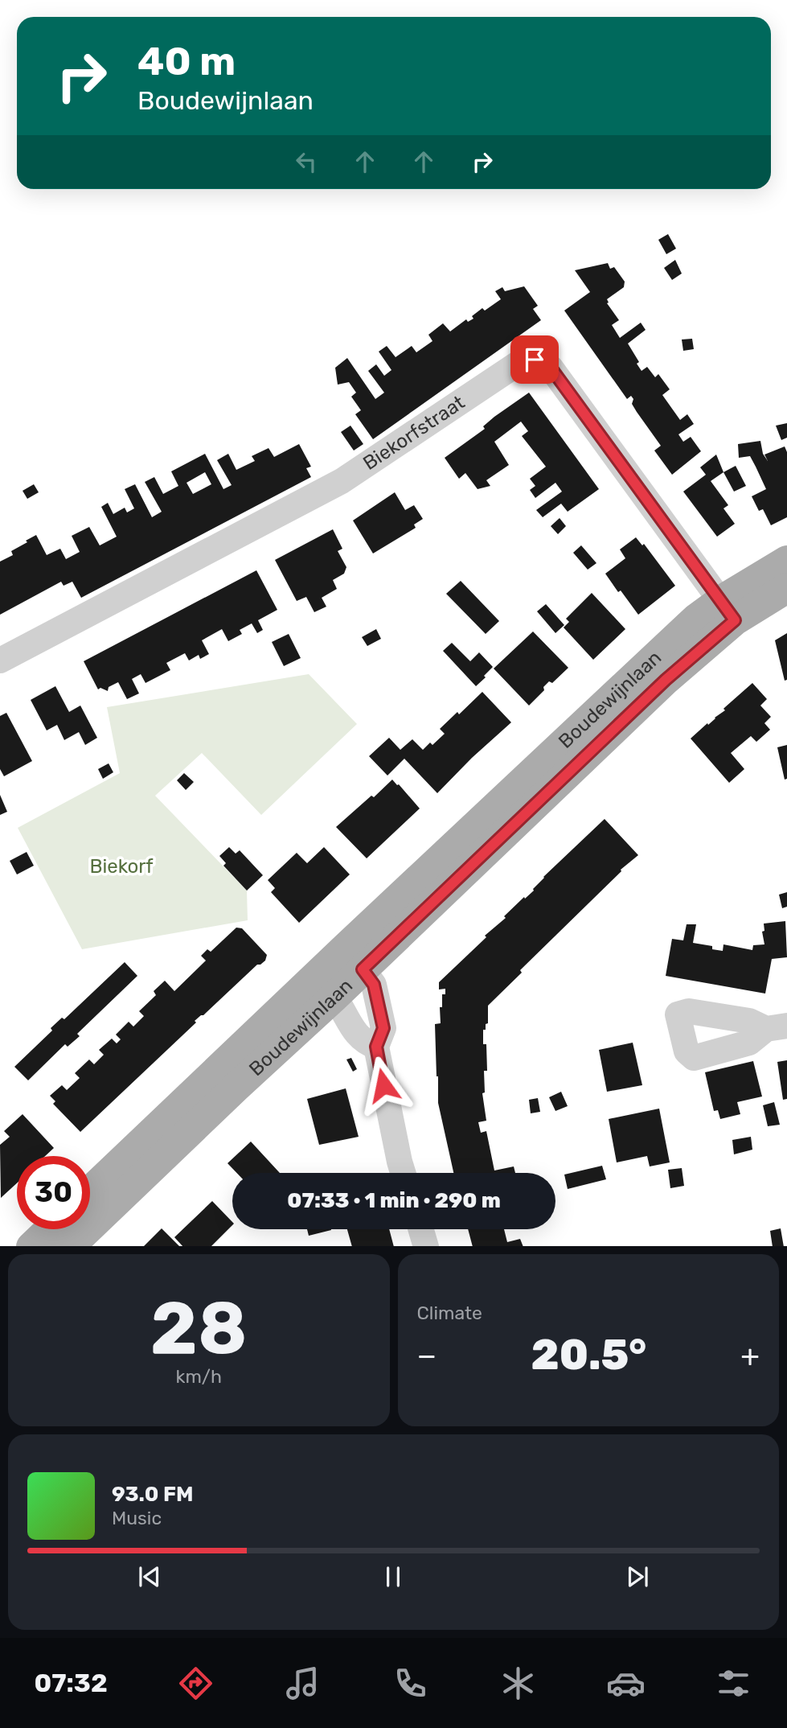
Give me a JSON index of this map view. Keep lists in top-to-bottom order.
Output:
{
  "streets": {
    "main road": ["Boudewijnlaan"],
    "street": ["Biekorfstraat"]
  },
  "crossings": [
    ["Biekorfstraat", "Boudewijnlaan"]
  ],
  "parks": ["Biekorf"],
  "page": {
    "turn": ["40 m", "Boudewijnlaan"],
    "limit": "30",
    "trip": "07:33 · 1 min · 290 m",
    "tile": [
      ["28", "km/h"],
      "Climate"
    ],
    "heat": ["−", "20.5°", "+"],
    "song": ["93.0 FM", "Music"],
    "tabs": "07:32"
  }
}
